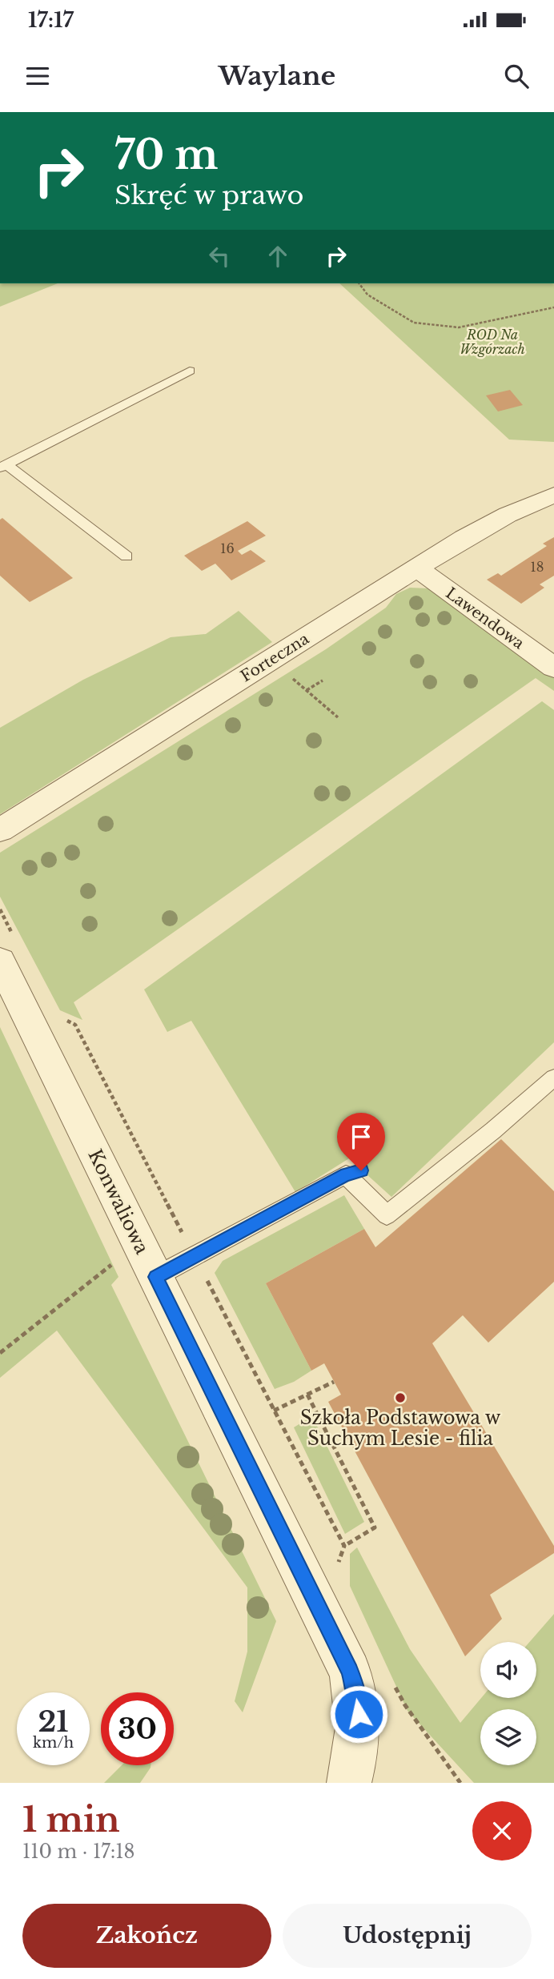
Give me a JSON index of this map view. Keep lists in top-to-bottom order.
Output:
{
  "streets": {
    "street": ["Lawendowa", "Forteczna", "Konwaliowa"]
  },
  "crossings": [
    ["Lawendowa", "Forteczna"]
  ],
  "parks": ["ROD Na Wzgórzach"],
  "places": ["Szkoła Podstawowa w Suchym Lesie - filia"],
  "house_numbers": ["16", "18"],
  "page": {
    "status": "17:17",
    "header": "Waylane",
    "turn": ["70 m", "Skręć w prawo"],
    "speed": "21 km/h",
    "limit": "30",
    "heading": ["1 min", "110 m · 17:18"],
    "buttons": ["Zakończ", "Udostępnij"]
  }
}
